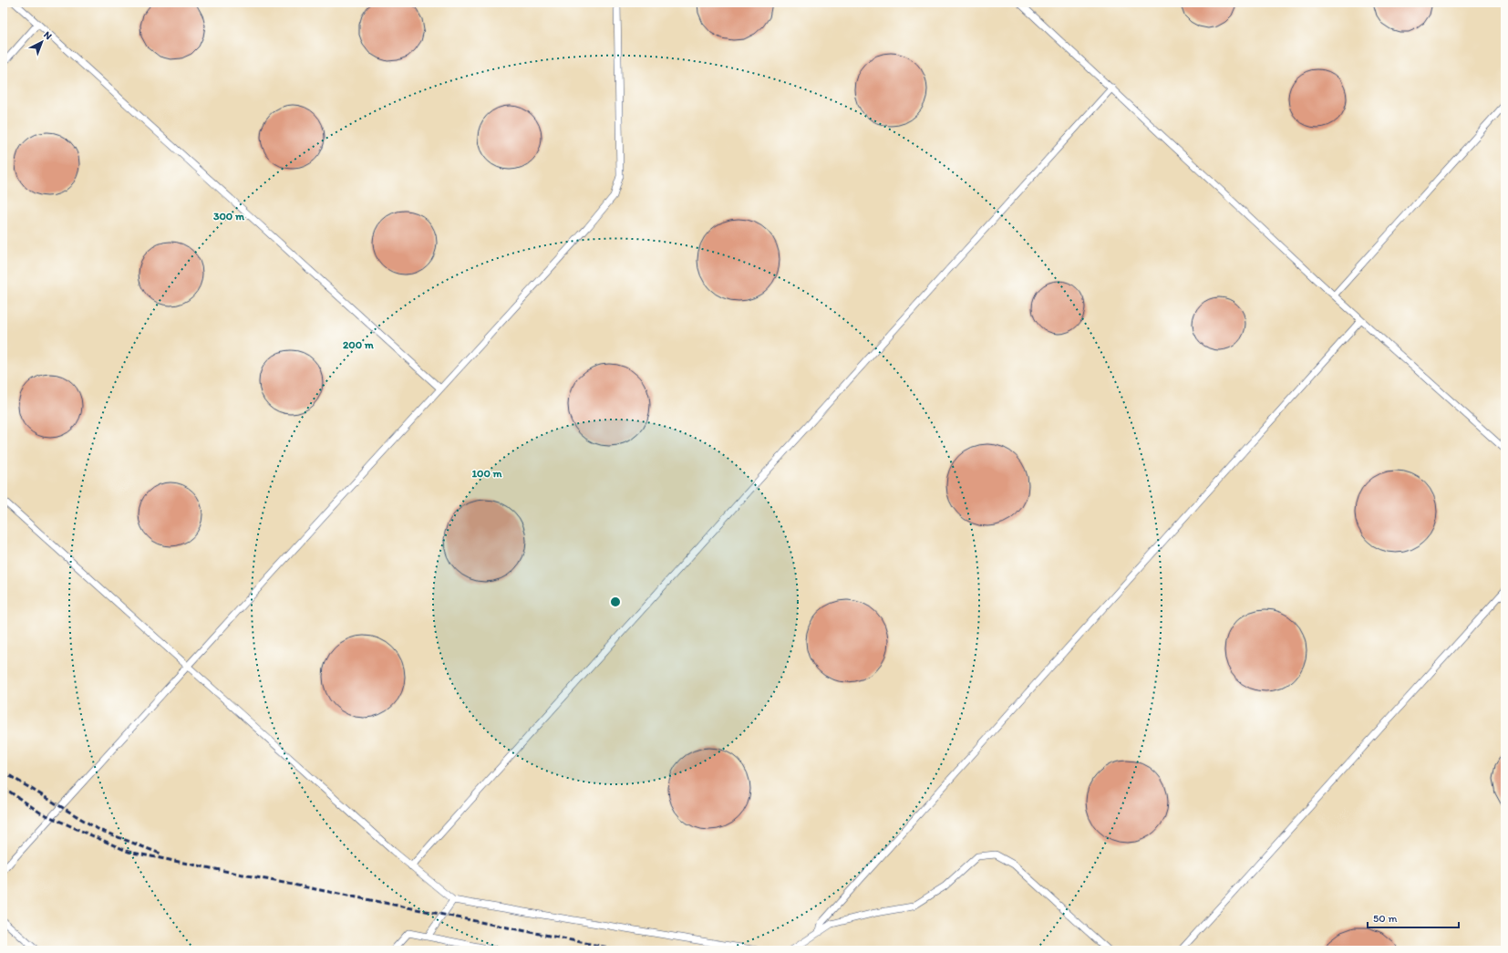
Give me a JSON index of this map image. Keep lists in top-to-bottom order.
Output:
{
  "scale_bar": "50 m",
  "north": "top right",
  "rings": ["300 m", "200 m", "100 m"]
}
